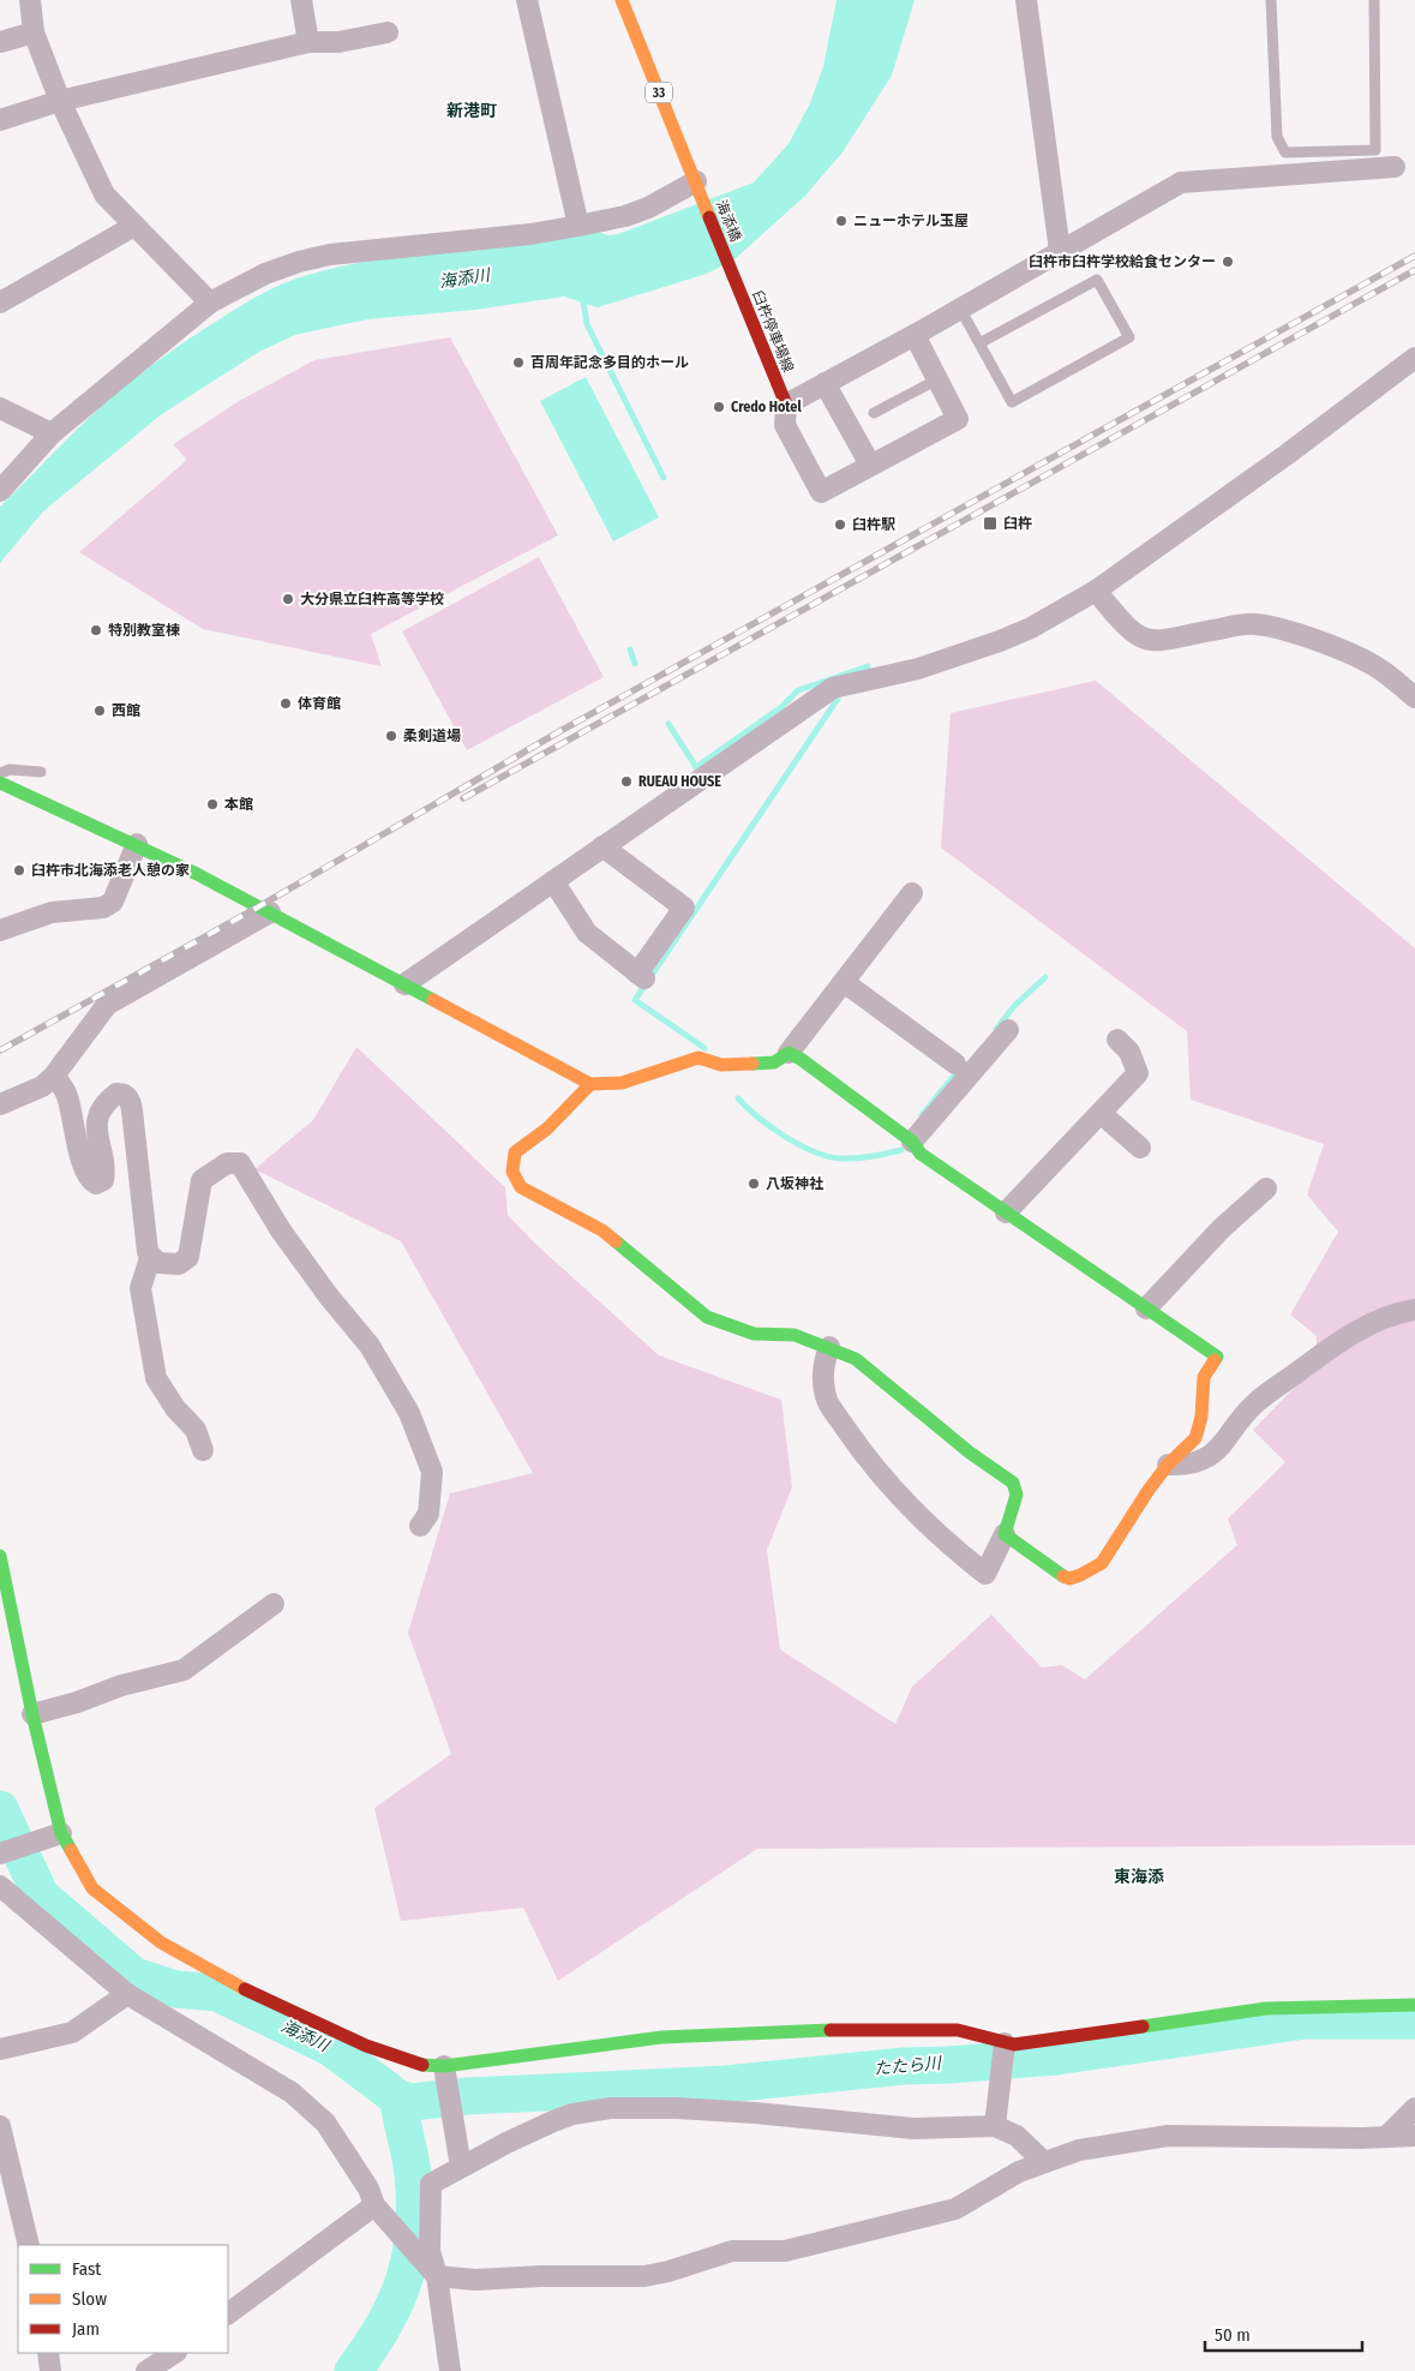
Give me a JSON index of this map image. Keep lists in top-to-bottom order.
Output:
{
  "streets": {
    "street": ["33", "海添橋", "臼杵停車場線"]
  },
  "crossings": [
    ["33", "海添橋"],
    ["33", "臼杵停車場線"],
    ["海添橋", "臼杵停車場線"]
  ],
  "districts": ["新港町", "東海添"],
  "water": ["海添川", "たたら川"],
  "places": {
    "other": [
      "ニューホテル玉屋",
      "臼杵市臼杵学校給食センター",
      "百周年記念多目的ホール",
      "Credo Hotel",
      "臼杵駅",
      "大分県立臼杵高等学校",
      "特別教室棟",
      "体育館",
      "西館",
      "柔剣道場",
      "RUEAU HOUSE",
      "本館",
      "臼杵市北海添老人憩の家",
      "八坂神社"
    ],
    "transit": ["臼杵"]
  },
  "legend": ["Fast", "Slow", "Jam"],
  "scale_bar": "50 m"
}
